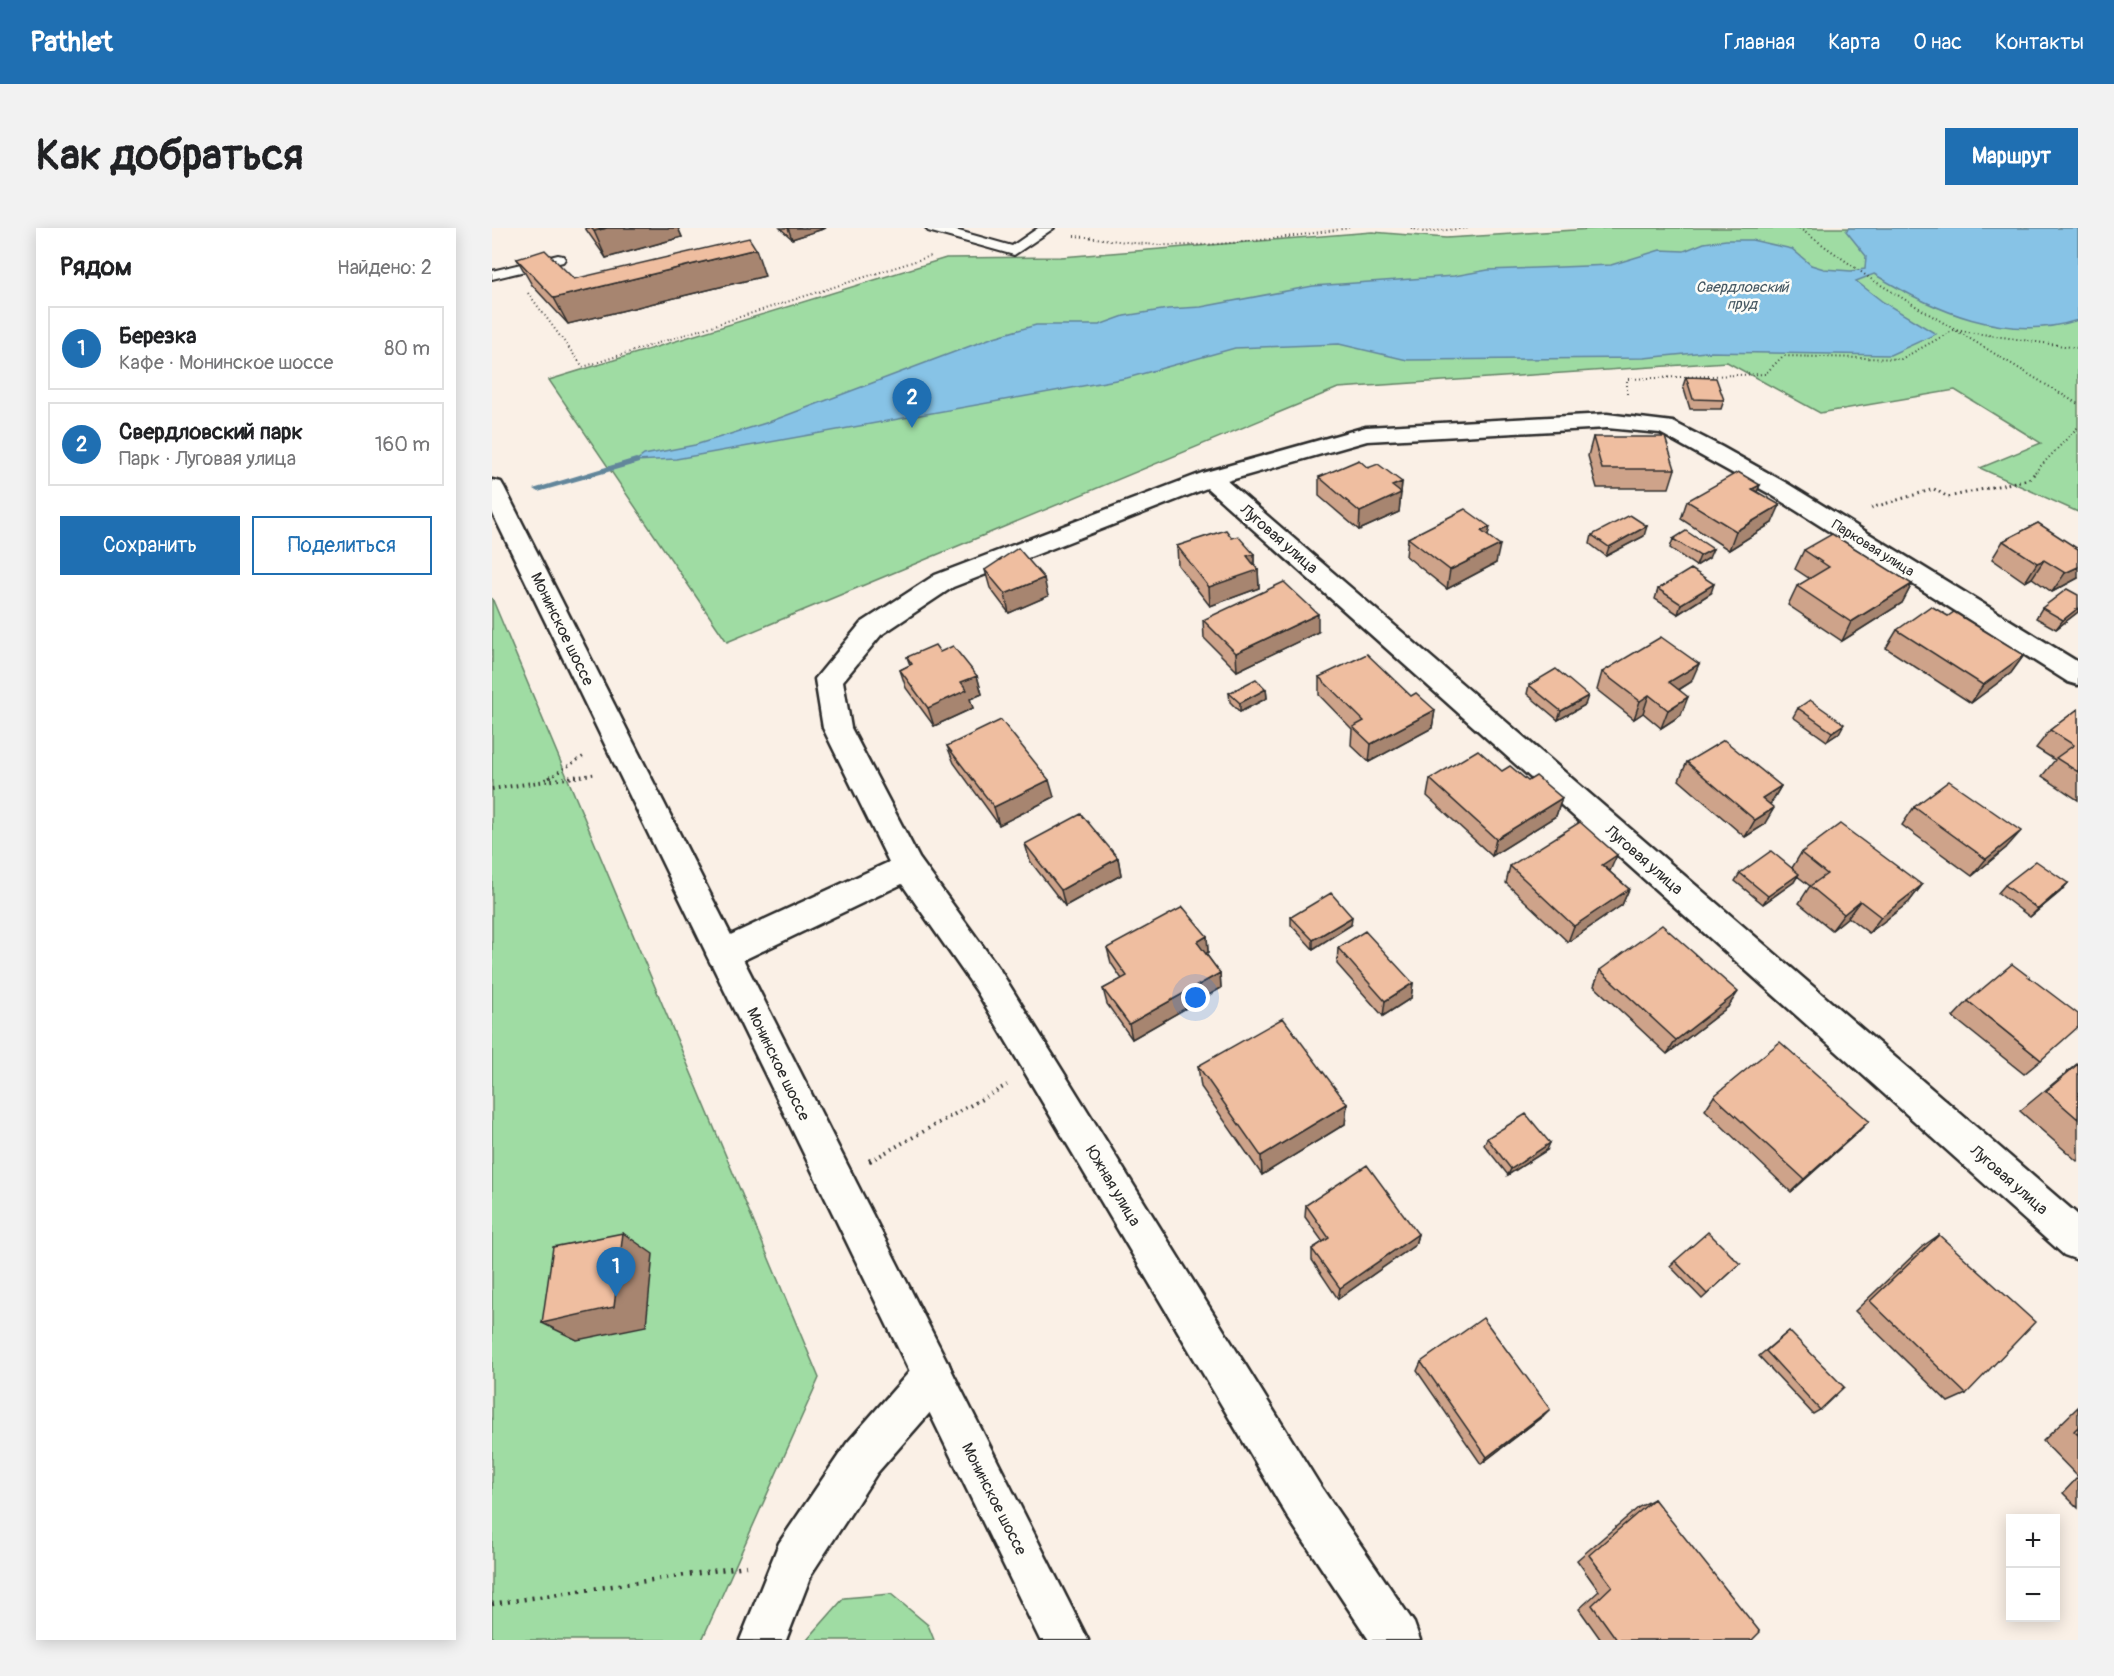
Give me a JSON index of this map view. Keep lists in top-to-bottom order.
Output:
{
  "streets": {
    "street": [
      "Луговая улица",
      "Парковая улица",
      "Монинское шоссе",
      "Южная улица"
    ]
  },
  "crossings": [
    ["Луговая улица", "Южная улица"],
    ["Парковая улица", "Южная улица"]
  ],
  "water": ["Свердловский пруд"],
  "page": {
    "header": "Pathlet",
    "nav": [
      "Главная",
      "Карта",
      "О нас",
      "Контакты"
    ],
    "buttons": [
      "Маршрут",
      ["Сохранить", "Поделиться"]
    ],
    "title": "Как добраться",
    "heading": ["Рядом", "Найдено: 2"],
    "list": [
      {
        "mark": "1",
        "name": "Березка",
        "note": "Кафе · Монинское шоссе",
        "value": "80 m"
      },
      {
        "mark": "2",
        "name": "Свердловский парк",
        "note": "Парк · Луговая улица",
        "value": "160 m"
      }
    ],
    "pins": ["2", "1"],
    "map_buttons": ["+", "−"]
  }
}
